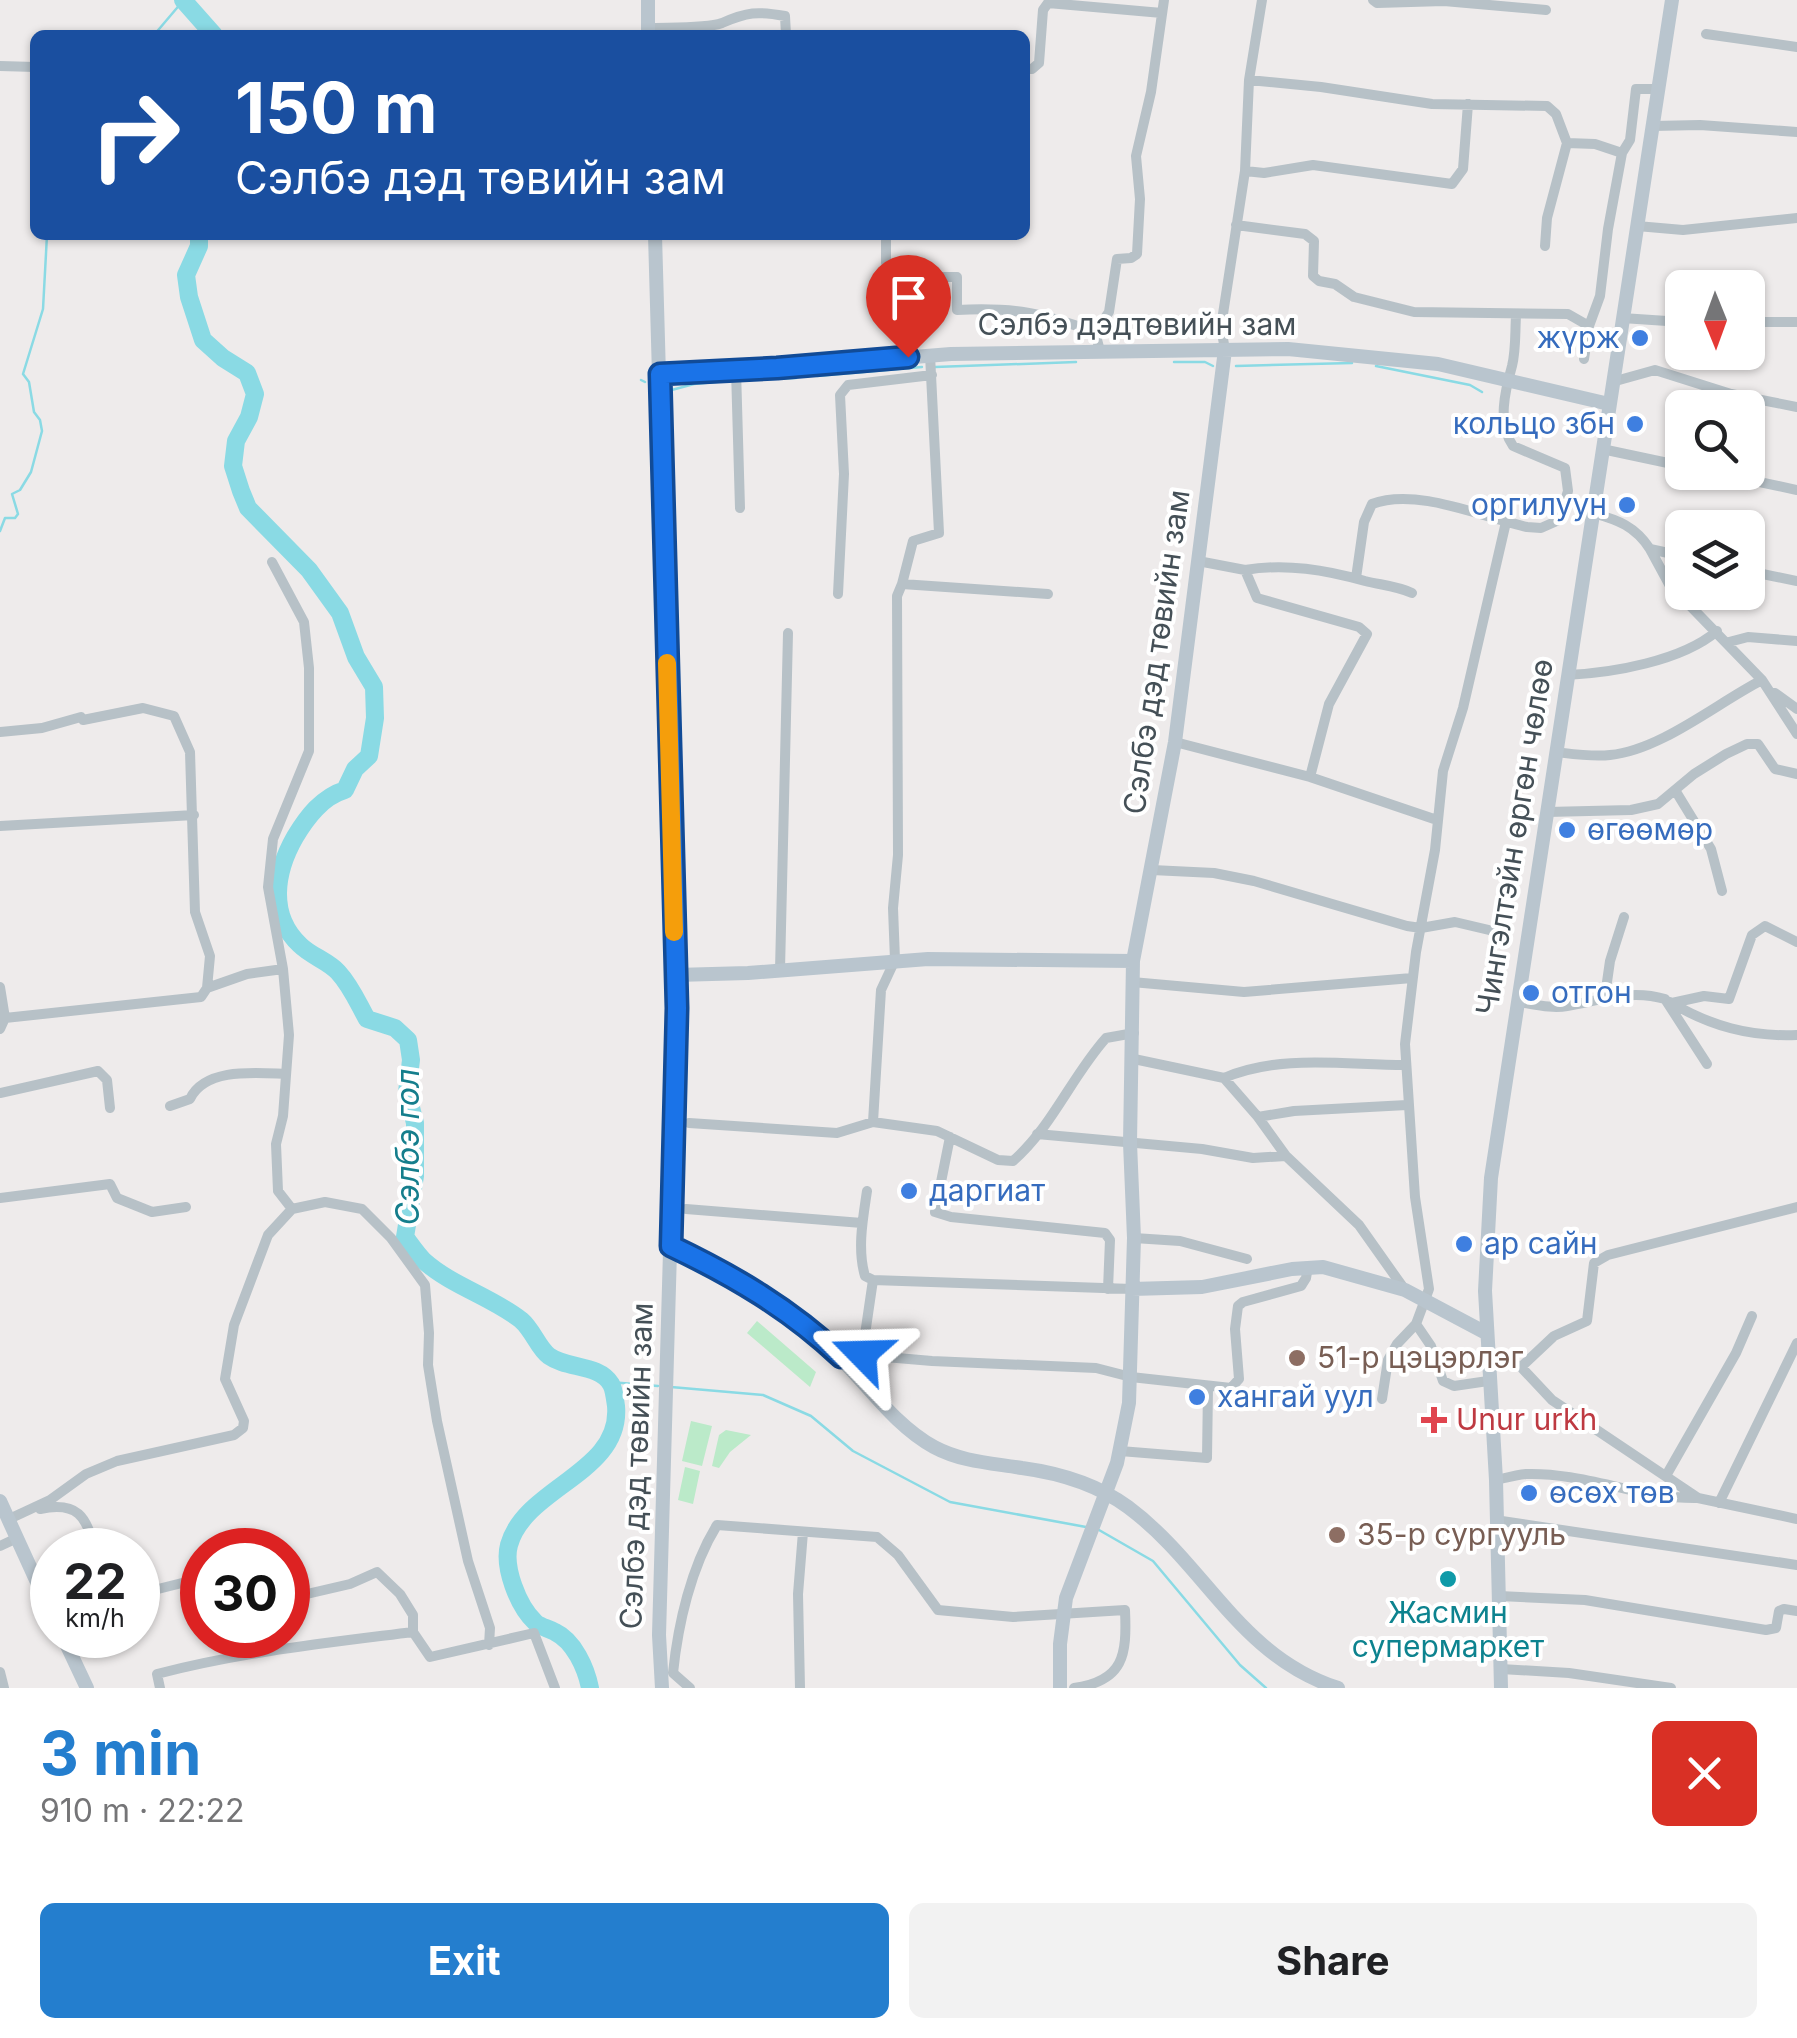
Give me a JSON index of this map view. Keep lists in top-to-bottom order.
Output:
{
  "streets": {
    "street": ["Сэлбэ дэдтөвийн зам", "Сэлбэ дэд төвийн зам", "Чингэлтэйн өргөн чөлөө"]
  },
  "crossings": [
    ["Сэлбэ дэдтөвийн зам", "Сэлбэ дэд төвийн зам"],
    ["Сэлбэ дэдтөвийн зам", "Чингэлтэйн өргөн чөлөө"]
  ],
  "water": ["Сэлбэ гол"],
  "places": {
    "other": [
      "жүрж",
      "кольцо збн",
      "оргилуун",
      "өгөөмөр",
      "отгон",
      "даргиат",
      "ар сайн",
      "51-р цэцэрлэг",
      "хангай уул",
      "өсөх төв",
      "35-р сургууль",
      "Жасмин супермаркет"
    ],
    "health": ["Unur urkh"]
  },
  "north": "bottom",
  "page": {
    "turn": ["150 m", "Сэлбэ дэд төвийн зам"],
    "speed": "22 km/h",
    "limit": "30",
    "heading": ["3 min", "910 m · 22:22"],
    "buttons": ["Exit", "Share"]
  }
}
